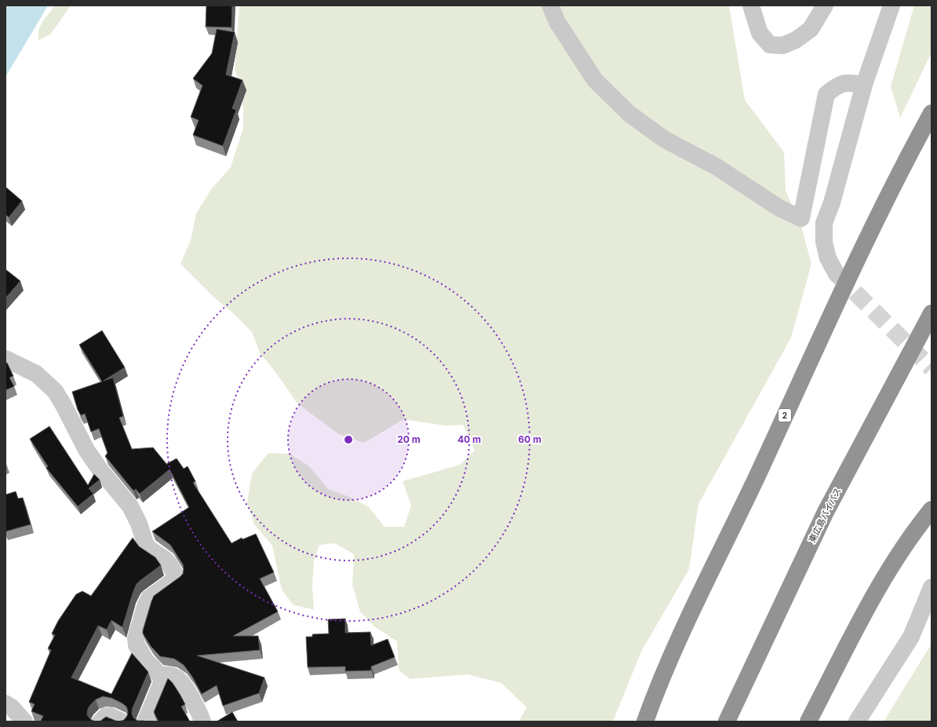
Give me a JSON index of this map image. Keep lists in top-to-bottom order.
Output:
{
  "streets": {
    "highway": ["2", "東広島バイパス"]
  },
  "rings": ["20 m", "40 m", "60 m"]
}
